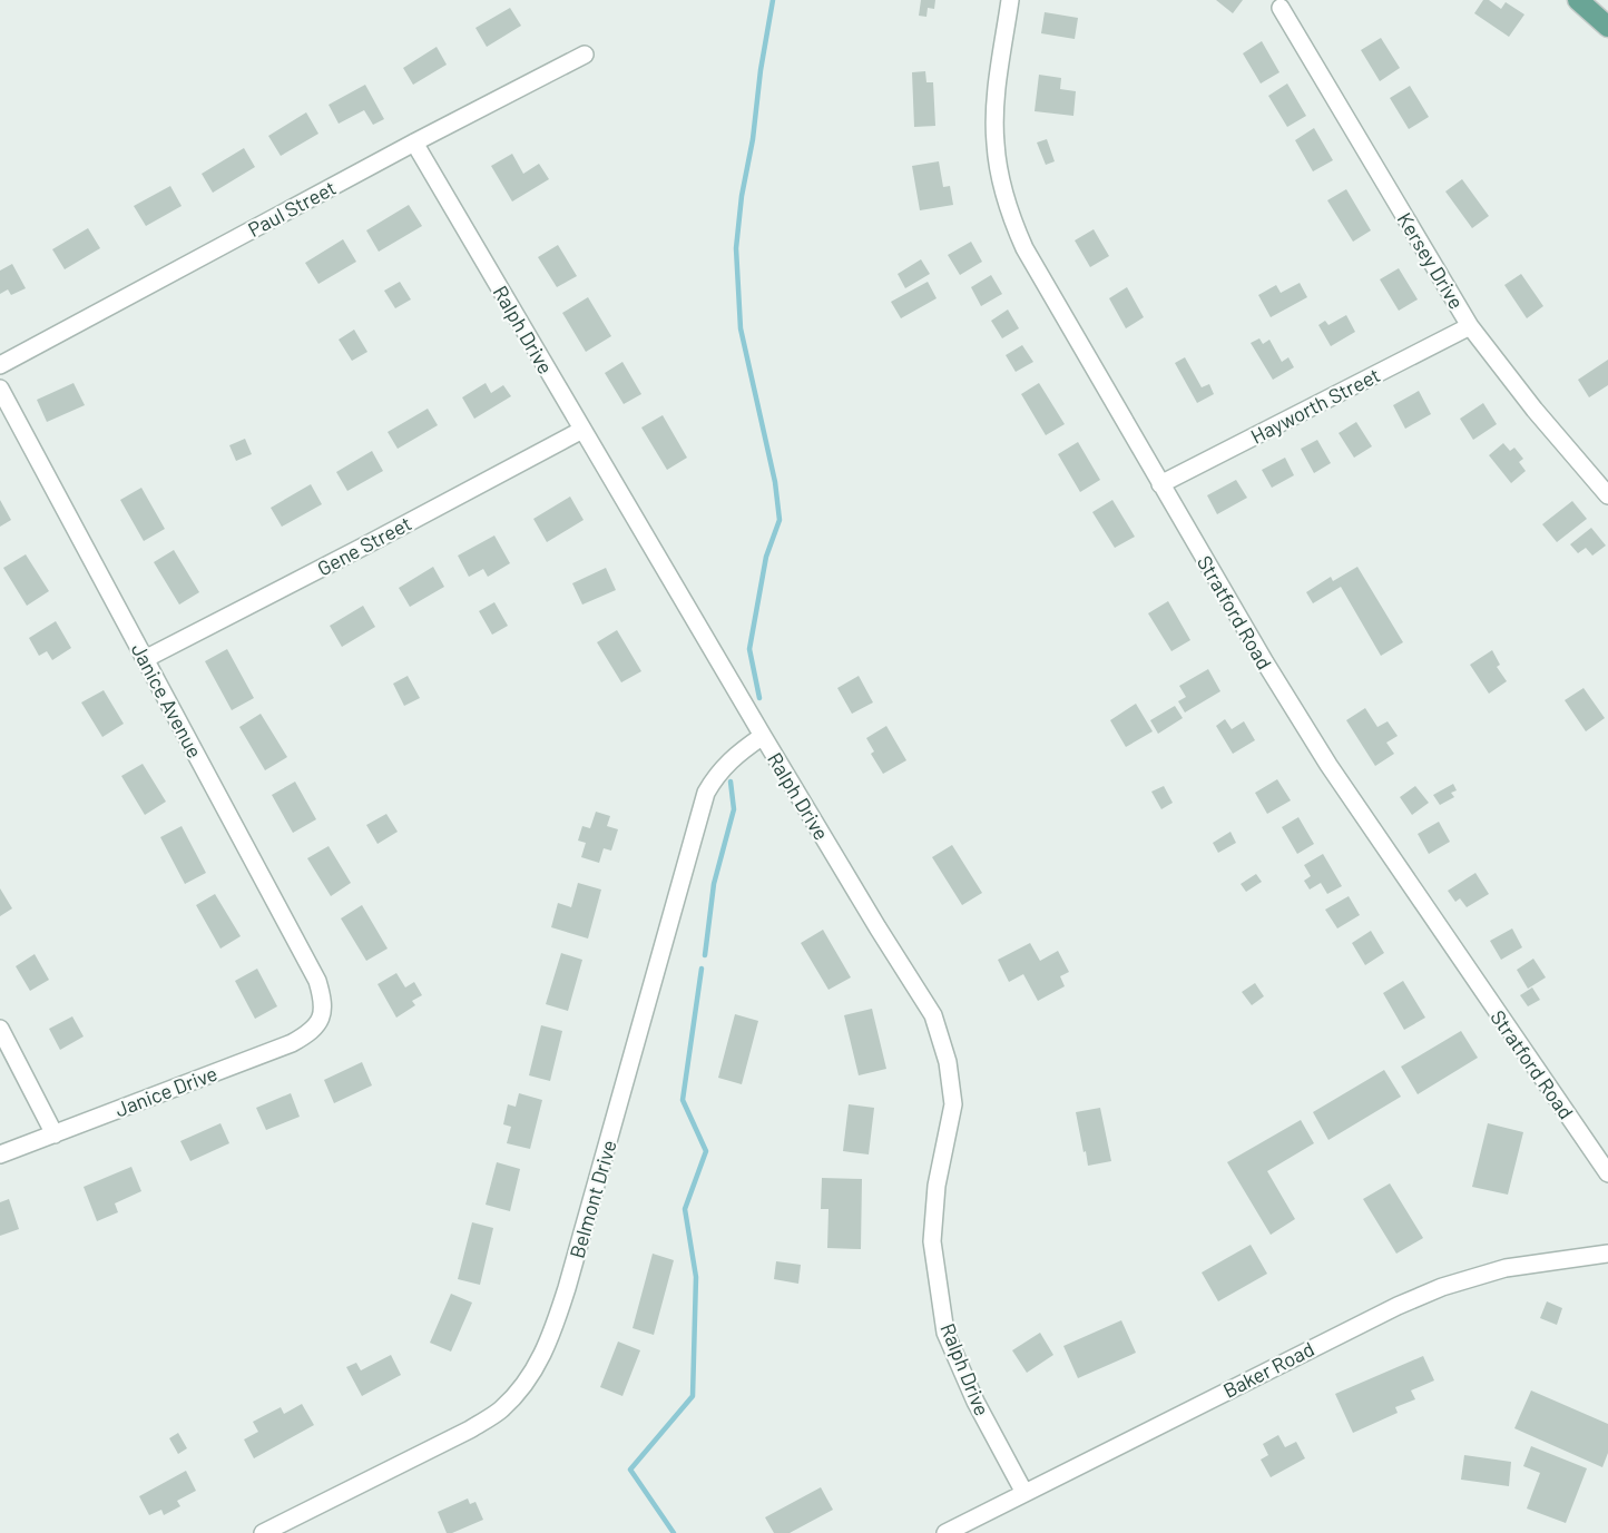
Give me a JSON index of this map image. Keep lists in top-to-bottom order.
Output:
{
  "streets": {
    "street": [
      "Paul Street",
      "Kersey Drive",
      "Ralph Drive",
      "Hayworth Street",
      "Gene Street",
      "Stratford Road",
      "Janice Avenue",
      "Janice Drive",
      "Belmont Drive",
      "Baker Road"
    ]
  },
  "crossings": [
    ["Paul Street", "Ralph Drive"],
    ["Kersey Drive", "Hayworth Street"],
    ["Ralph Drive", "Gene Street"],
    ["Ralph Drive", "Belmont Drive"],
    ["Ralph Drive", "Baker Road"],
    ["Hayworth Street", "Stratford Road"],
    ["Gene Street", "Janice Avenue"],
    ["Janice Avenue", "Janice Drive"]
  ]
}
